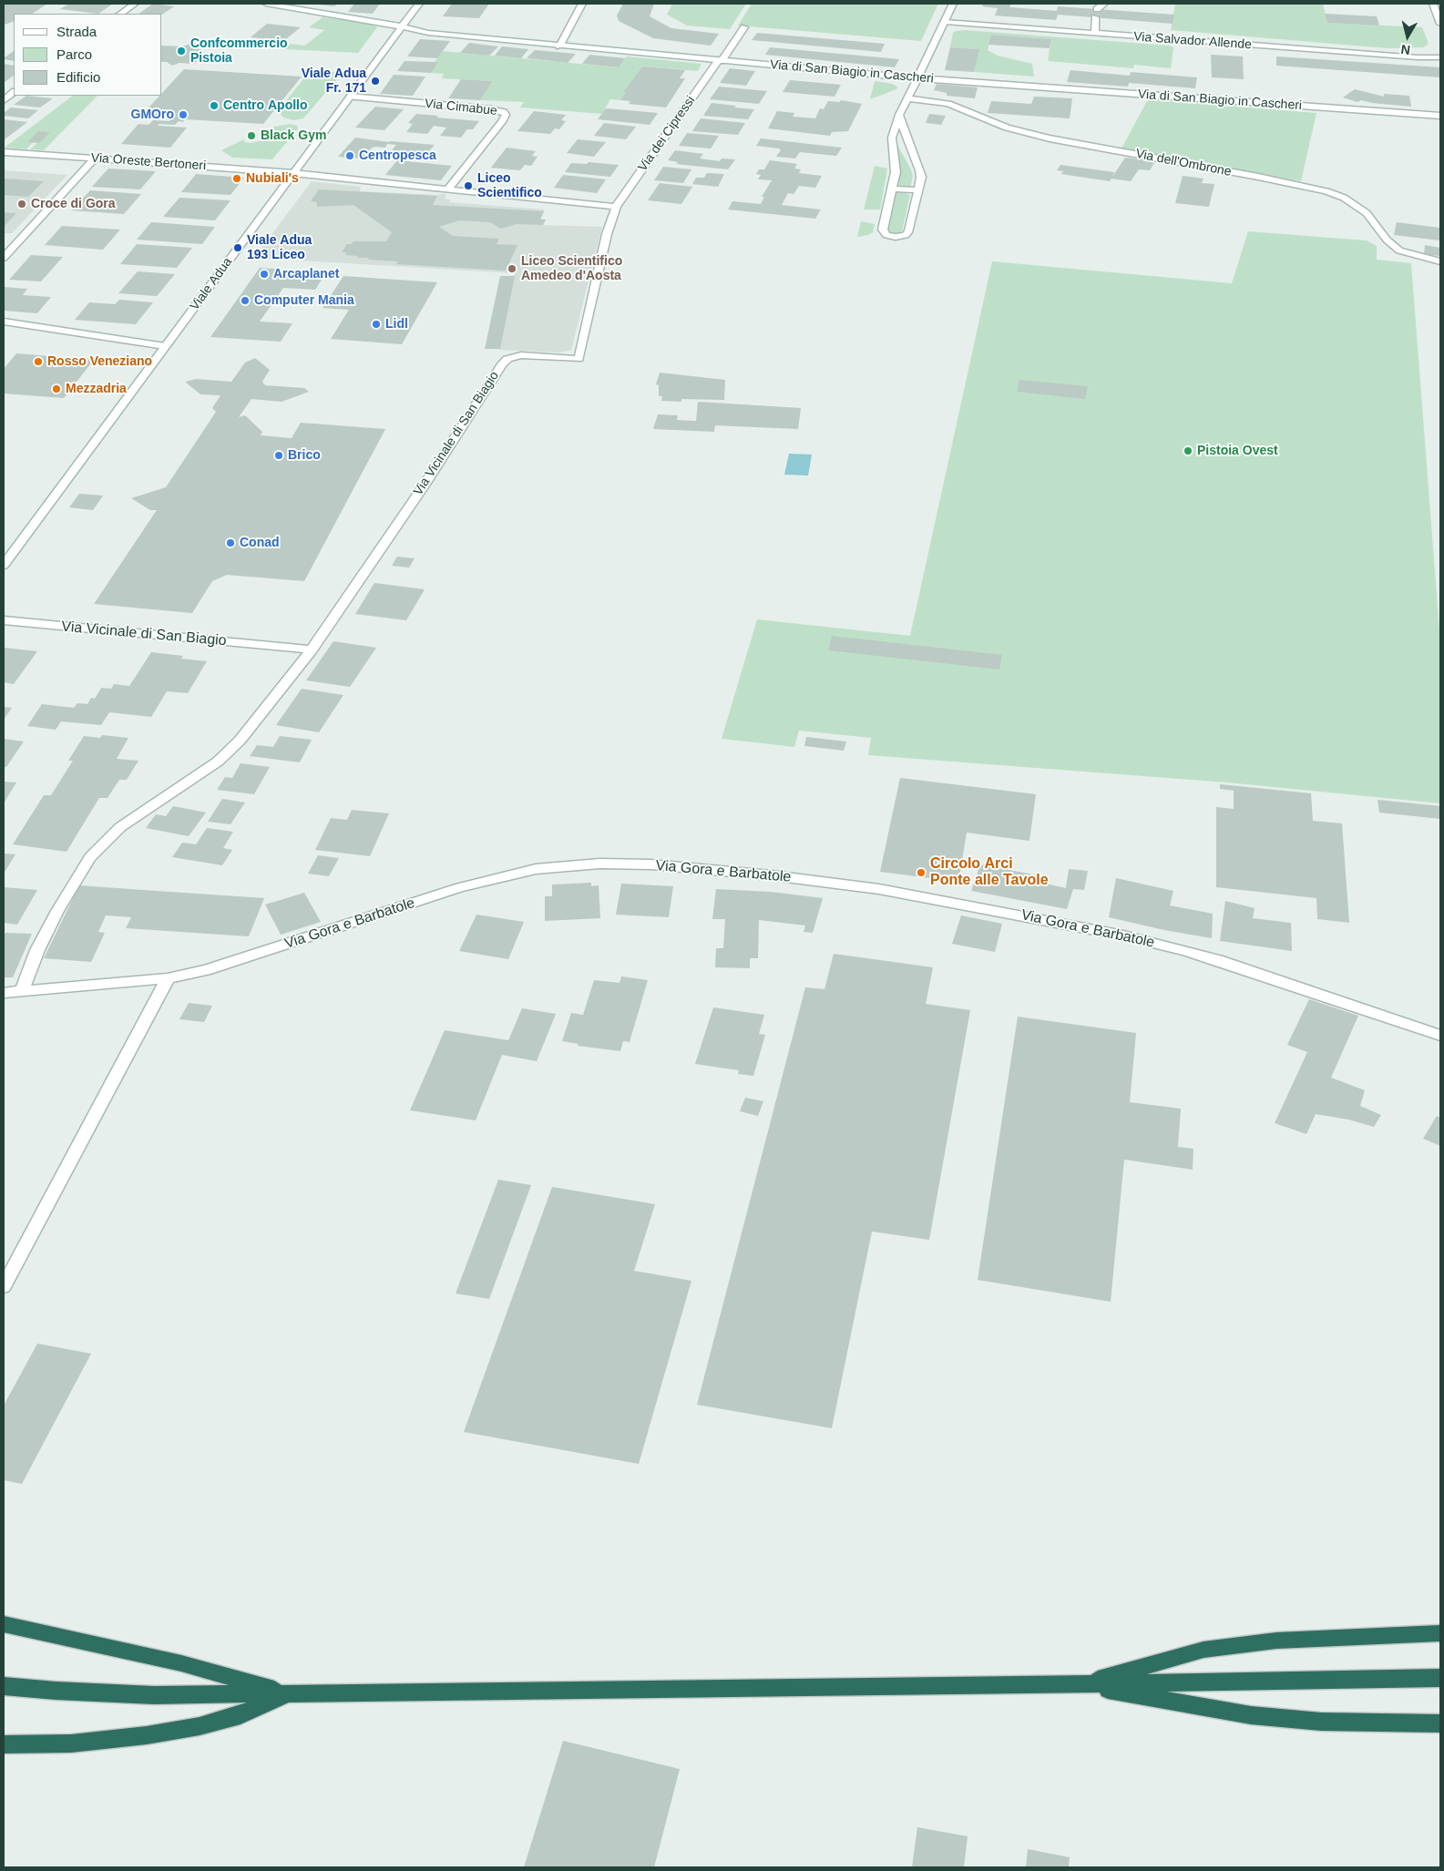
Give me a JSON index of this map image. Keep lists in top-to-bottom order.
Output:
{
  "streets": {
    "street": [
      "Via Salvador Allende",
      "Via di San Biagio in Cascheri",
      "Via Cimabue",
      "Via dei Cipressi",
      "Via Oreste Bertoneri",
      "Via dell'Ombrone",
      "Viale Adua",
      "Via Vicinale di San Biagio",
      "Via Gora e Barbatole"
    ]
  },
  "crossings": [
    ["Via di San Biagio in Cascheri", "Via dei Cipressi"],
    ["Via di San Biagio in Cascheri", "Viale Adua"],
    ["Via Cimabue", "Viale Adua"],
    ["Via dei Cipressi", "Via Vicinale di San Biagio"],
    ["Via Oreste Bertoneri", "Viale Adua"],
    ["Via Vicinale di San Biagio", "Via Gora e Barbatole"]
  ],
  "places": [
    "Confcommercio Pistoia",
    "Viale Adua Fr. 171",
    "Centro Apollo",
    "GMOro",
    "Black Gym",
    "Centropesca",
    "Nubiali's",
    "Liceo Scientifico",
    "Croce di Gora",
    "Viale Adua 193 Liceo",
    "Liceo Scientifico Amedeo d'Aosta",
    "Arcaplanet",
    "Computer Mania",
    "Lidl",
    "Rosso Veneziano",
    "Mezzadria",
    "Pistoia Ovest",
    "Brico",
    "Conad",
    "Circolo Arci Ponte alle Tavole"
  ],
  "legend": ["Strada", "Parco", "Edificio"],
  "north": "bottom"
}
